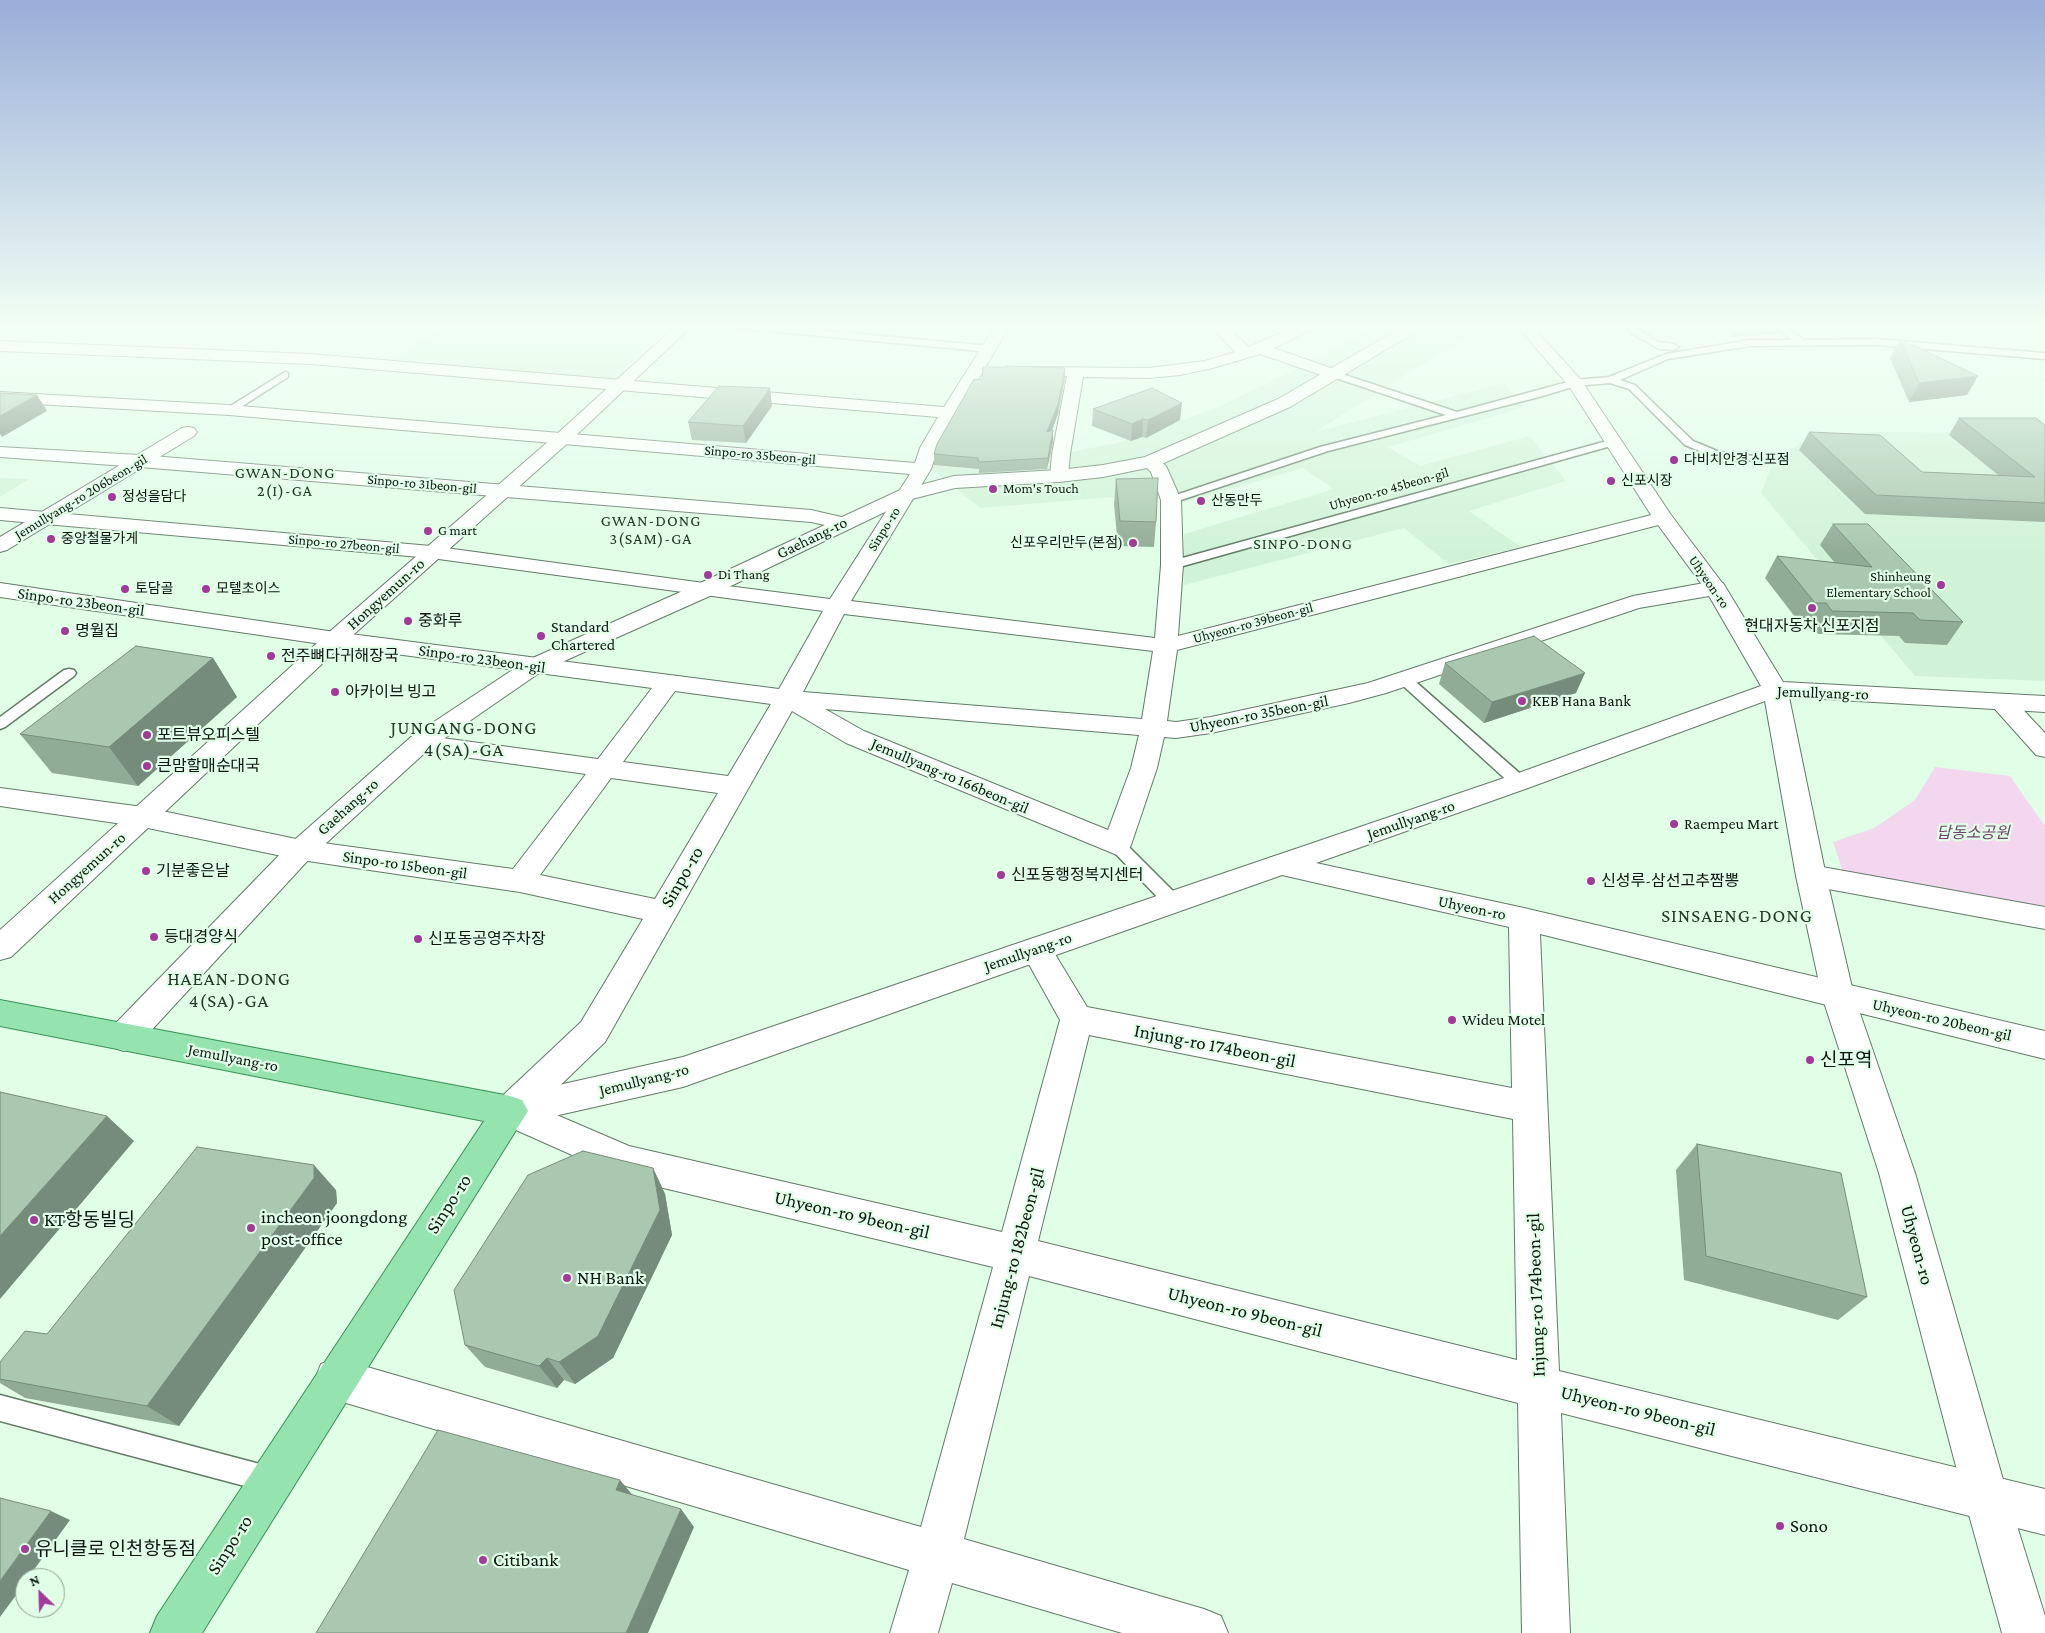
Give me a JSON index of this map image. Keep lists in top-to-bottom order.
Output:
{
  "streets": {
    "main road": ["Sinpo-ro", "Jemullyang-ro"],
    "street": [
      "Sinpo-ro 35beon-gil",
      "Sinpo-ro 31beon-gil",
      "Jemullyang-ro 206beon-gil",
      "Gaehang-ro",
      "Sinpo-ro 27beon-gil",
      "Uhyeon-ro",
      "Hongyemun-ro",
      "Sinpo-ro 23beon-gil",
      "Uhyeon-ro 39beon-gil",
      "Uhyeon-ro 35beon-gil",
      "Jemullyang-ro 166beon-gil",
      "Sinpo-ro 15beon-gil",
      "Uhyeon-ro 20beon-gil",
      "Injung-ro 174beon-gil",
      "Uhyeon-ro 9beon-gil",
      "Injung-ro 182beon-gil"
    ],
    "lane": ["Uhyeon-ro 45beon-gil"]
  },
  "crossings": [
    ["Sinpo-ro 35beon-gil", "Sinpo-ro"],
    ["Sinpo-ro 35beon-gil", "Hongyemun-ro"],
    ["Sinpo-ro 31beon-gil", "Jemullyang-ro 206beon-gil"],
    ["Sinpo-ro 31beon-gil", "Gaehang-ro"],
    ["Sinpo-ro 31beon-gil", "Hongyemun-ro"],
    ["Uhyeon-ro 45beon-gil", "Uhyeon-ro"],
    ["Jemullyang-ro 206beon-gil", "Sinpo-ro 27beon-gil"],
    ["Sinpo-ro", "Gaehang-ro"],
    ["Sinpo-ro", "Sinpo-ro 27beon-gil"],
    ["Sinpo-ro", "Sinpo-ro 23beon-gil"],
    ["Sinpo-ro", "Uhyeon-ro 39beon-gil"],
    ["Sinpo-ro", "Jemullyang-ro"],
    ["Sinpo-ro", "Uhyeon-ro 35beon-gil"],
    ["Sinpo-ro", "Jemullyang-ro 166beon-gil"],
    ["Sinpo-ro", "Sinpo-ro 15beon-gil"],
    ["Sinpo-ro", "Uhyeon-ro 9beon-gil"],
    ["Gaehang-ro", "Sinpo-ro 27beon-gil"],
    ["Gaehang-ro", "Sinpo-ro 23beon-gil"],
    ["Gaehang-ro", "Jemullyang-ro"],
    ["Gaehang-ro", "Sinpo-ro 15beon-gil"],
    ["Sinpo-ro 27beon-gil", "Hongyemun-ro"],
    ["Sinpo-ro 27beon-gil", "Uhyeon-ro 39beon-gil"],
    ["Uhyeon-ro", "Uhyeon-ro 39beon-gil"],
    ["Uhyeon-ro", "Jemullyang-ro"],
    ["Uhyeon-ro", "Uhyeon-ro 35beon-gil"],
    ["Uhyeon-ro", "Uhyeon-ro 20beon-gil"],
    ["Uhyeon-ro", "Injung-ro 174beon-gil"],
    ["Uhyeon-ro", "Uhyeon-ro 9beon-gil"],
    ["Hongyemun-ro", "Sinpo-ro 23beon-gil"],
    ["Hongyemun-ro", "Sinpo-ro 15beon-gil"],
    ["Sinpo-ro 23beon-gil", "Uhyeon-ro 35beon-gil"],
    ["Sinpo-ro 23beon-gil", "Jemullyang-ro 166beon-gil"],
    ["Jemullyang-ro", "Jemullyang-ro 166beon-gil"],
    ["Jemullyang-ro", "Uhyeon-ro 9beon-gil"],
    ["Uhyeon-ro 35beon-gil", "Jemullyang-ro 166beon-gil"],
    ["Injung-ro 174beon-gil", "Uhyeon-ro 9beon-gil"],
    ["Injung-ro 174beon-gil", "Injung-ro 182beon-gil"],
    ["Uhyeon-ro 9beon-gil", "Injung-ro 182beon-gil"]
  ],
  "districts": [
    "GWAN-DONG 2(I)-GA",
    "GWAN-DONG 3(SAM)-GA",
    "SINPO-DONG",
    "JUNGANG-DONG 4(SA)-GA",
    "SINSAENG-DONG",
    "HAEAN-DONG 4(SA)-GA"
  ],
  "parks": ["답동소공원"],
  "places": [
    "다비치안경 신포점",
    "신포시장",
    "Mom's Touch",
    "정성을담다",
    "산동만두",
    "G mart",
    "중앙철물가게",
    "신포우리만두(본점)",
    "Di Thang",
    "Shinheung Elementary School",
    "토담골",
    "모텔초이스",
    "현대자동차 신포지점",
    "중화루",
    "명월집",
    "Standard Chartered",
    "전주뼈다귀해장국",
    "아카이브 빙고",
    "KEB Hana Bank",
    "포트뷰오피스텔",
    "큰맘할매순대국",
    "Raempeu Mart",
    "기분좋은날",
    "신포동행정복지센터",
    "신성루-삼선고추짬뽕",
    "등대경양식",
    "신포동공영주차장",
    "Wideu Motel",
    "신포역",
    "KT항동빌딩",
    "incheon joongdong post-office",
    "NH Bank",
    "Sono",
    "유니클로 인천항동점",
    "Citibank"
  ],
  "north": "top left"
}
